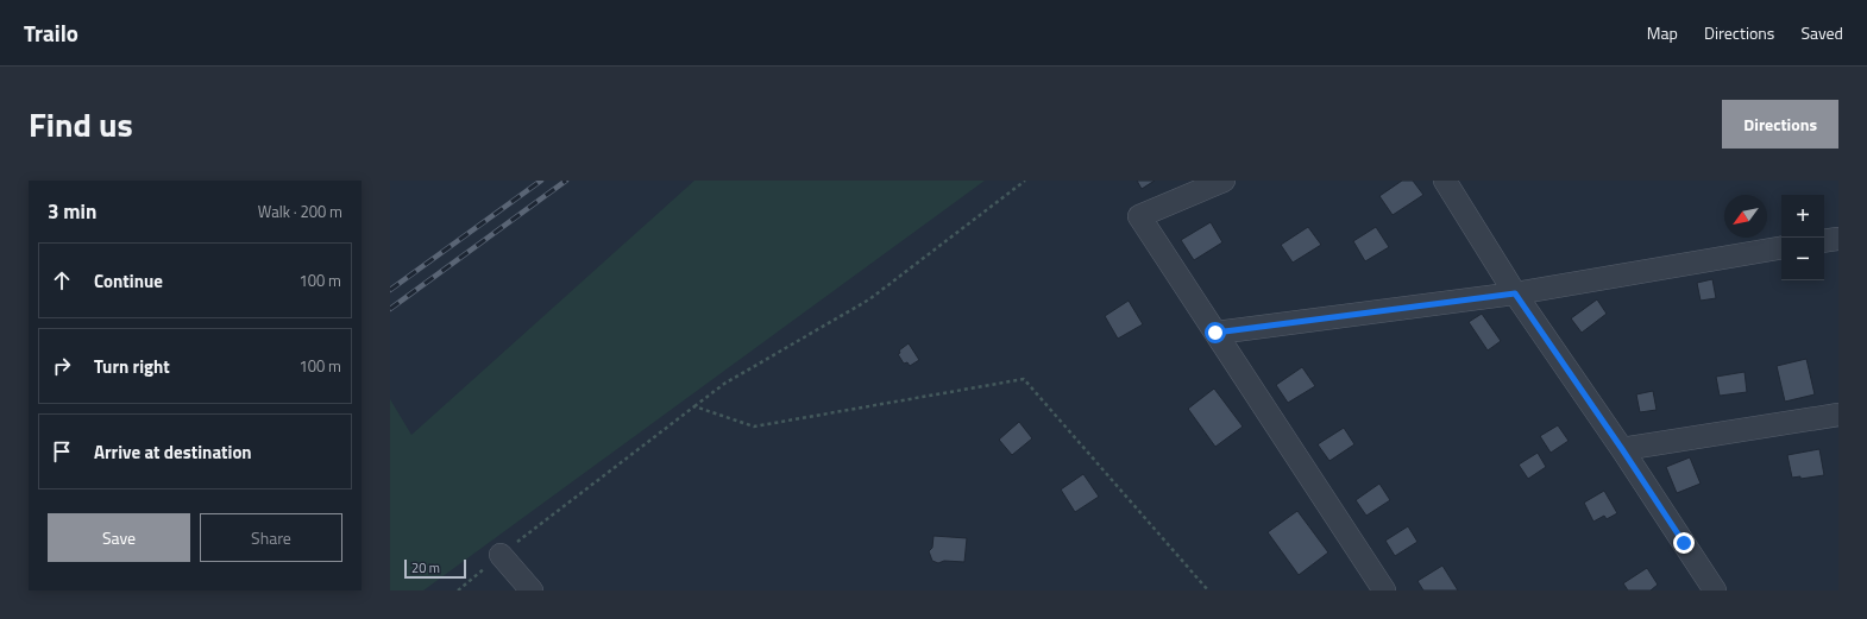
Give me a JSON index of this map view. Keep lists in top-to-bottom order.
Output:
{
  "scale_bar": "20 m",
  "north": "bottom left",
  "page": {
    "header": "Trailo",
    "nav": ["Map", "Directions", "Saved"],
    "title": "Find us",
    "buttons": [
      "Directions",
      ["Save", "Share"]
    ],
    "heading": ["3 min", "Walk · 200 m"],
    "map_buttons": ["+", "−"],
    "list": [
      ["Continue", "100 m"],
      ["Turn right", "100 m"],
      "Arrive at destination"
    ],
    "scale": "20 m"
  }
}
